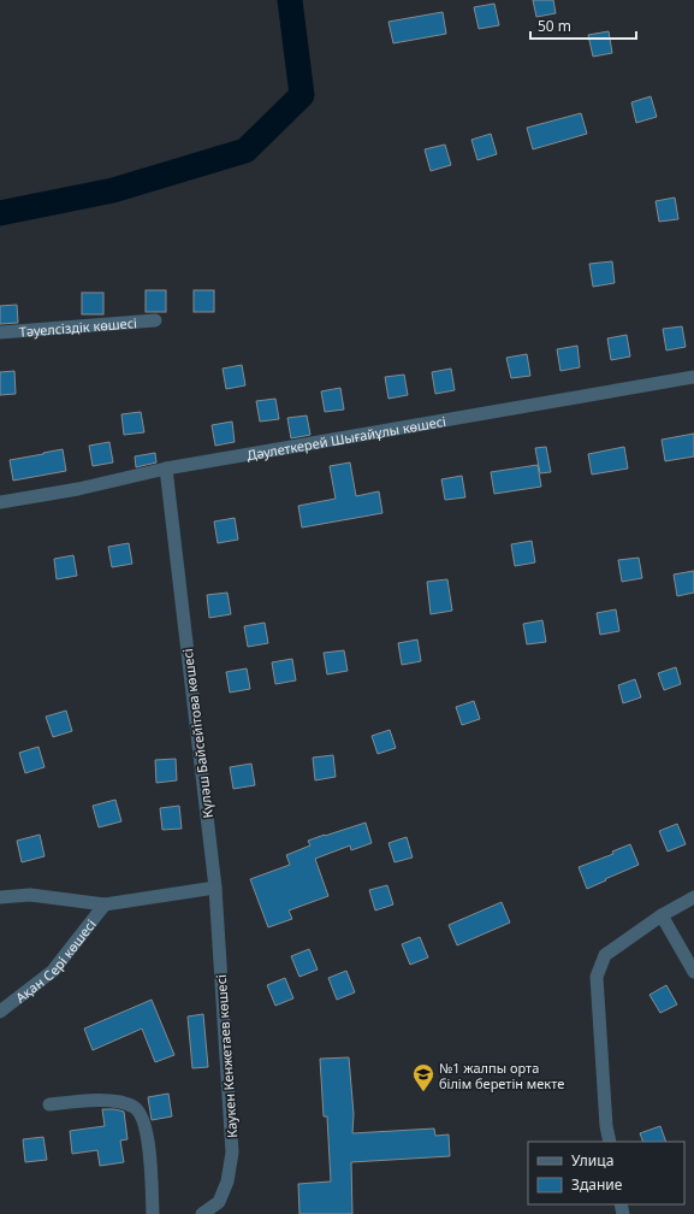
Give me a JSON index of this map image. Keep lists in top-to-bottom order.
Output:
{
  "streets": {
    "street": [
      "Тәуелсіздік көшесі",
      "Дәулеткерей Шығайұлы көшесі",
      "Күләш Байсейітова көшесі",
      "Ақан Сері көшесі",
      "Каукен Кенжетаев көшесі"
    ]
  },
  "crossings": [
    ["Дәулеткерей Шығайұлы көшесі", "Күләш Байсейітова көшесі"],
    ["Күләш Байсейітова көшесі", "Каукен Кенжетаев көшесі"]
  ],
  "places": {
    "school or university": ["№1 жалпы орта білім беретін мекте"]
  },
  "legend": ["Улица", "Здание"],
  "scale_bar": "50 m"
}
